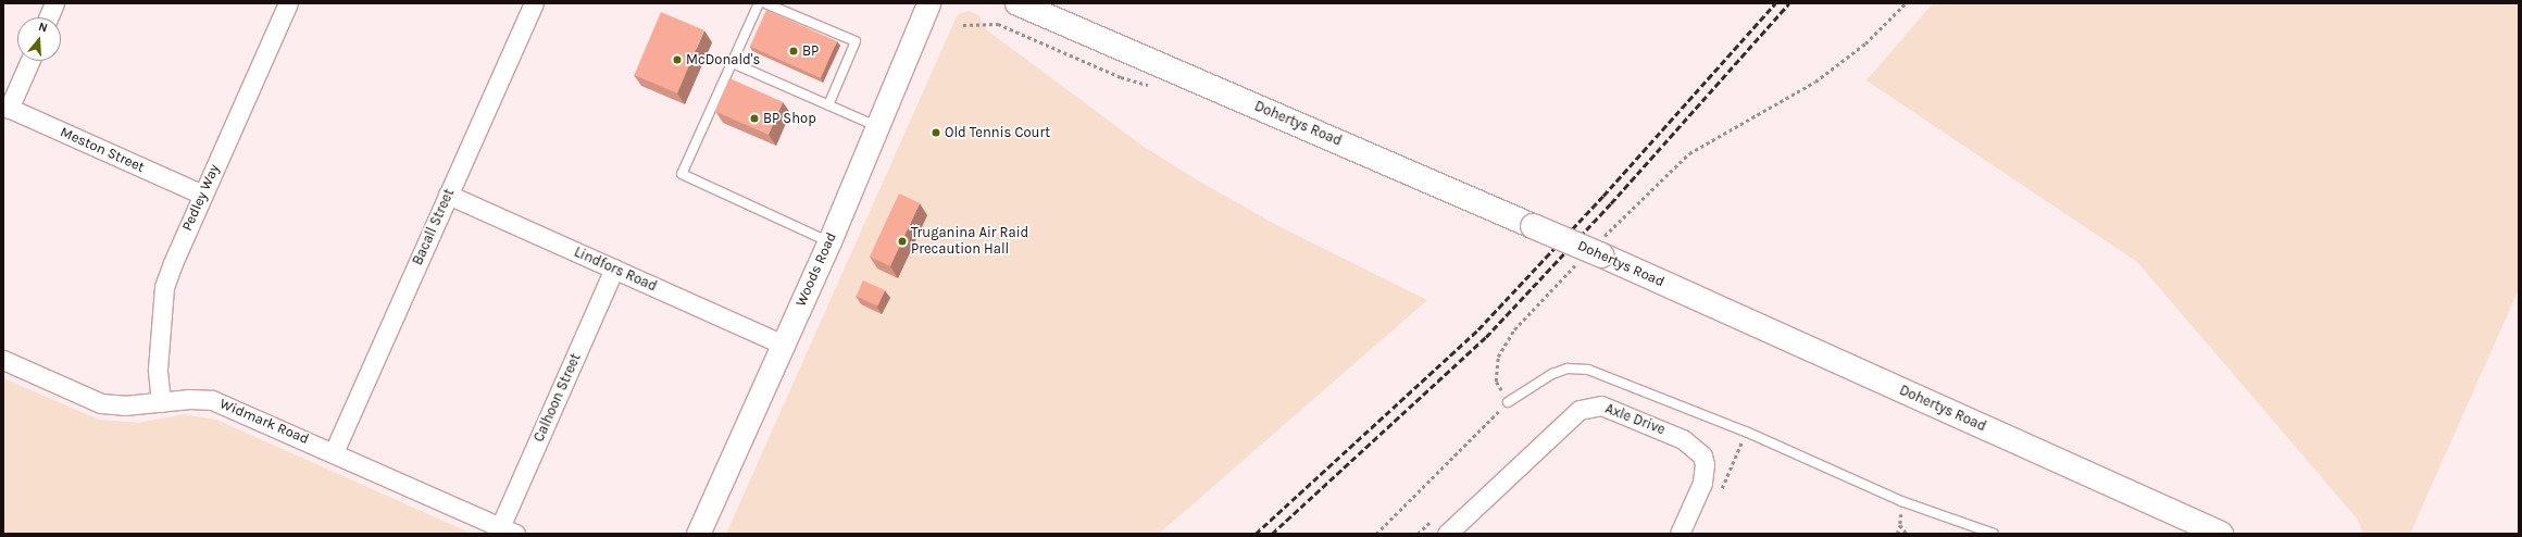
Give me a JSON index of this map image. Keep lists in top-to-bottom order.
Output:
{
  "streets": {
    "main road": ["Dohertys Road"],
    "street": [
      "Meston Street",
      "Pedley Way",
      "Bacall Street",
      "Lindfors Road",
      "Woods Road",
      "Calhoon Street",
      "Axle Drive",
      "Widmark Road"
    ]
  },
  "crossings": [
    ["Meston Street", "Pedley Way"],
    ["Pedley Way", "Widmark Road"],
    ["Bacall Street", "Lindfors Road"],
    ["Bacall Street", "Widmark Road"],
    ["Lindfors Road", "Woods Road"],
    ["Lindfors Road", "Calhoon Street"],
    ["Calhoon Street", "Widmark Road"]
  ],
  "places": [
    "BP",
    "McDonald's",
    "BP Shop",
    "Old Tennis Court",
    "Truganina Air Raid Precaution Hall"
  ],
  "north": "top"
}
